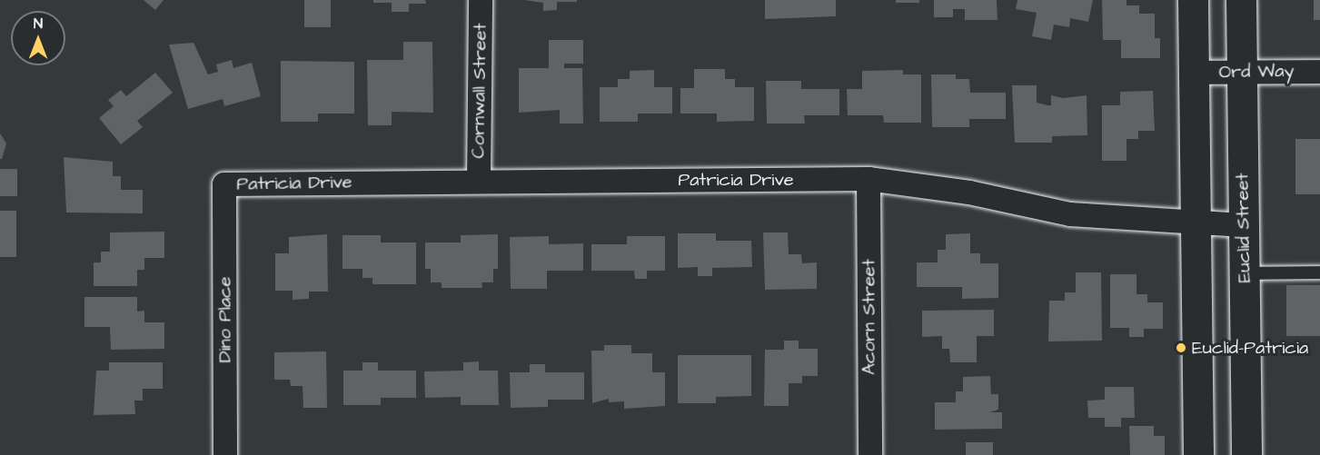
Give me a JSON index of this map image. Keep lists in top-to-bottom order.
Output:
{
  "streets": {
    "main road": ["Euclid Street"],
    "street": [
      "Ord Way",
      "Cornwall Street",
      "Patricia Drive",
      "Acorn Street",
      "Dino Place"
    ]
  },
  "crossings": [
    ["Ord Way", "Euclid Street"],
    ["Cornwall Street", "Patricia Drive"],
    ["Patricia Drive", "Euclid Street"],
    ["Patricia Drive", "Acorn Street"],
    ["Patricia Drive", "Dino Place"]
  ],
  "places": ["Euclid-Patricia"],
  "north": "top"
}
